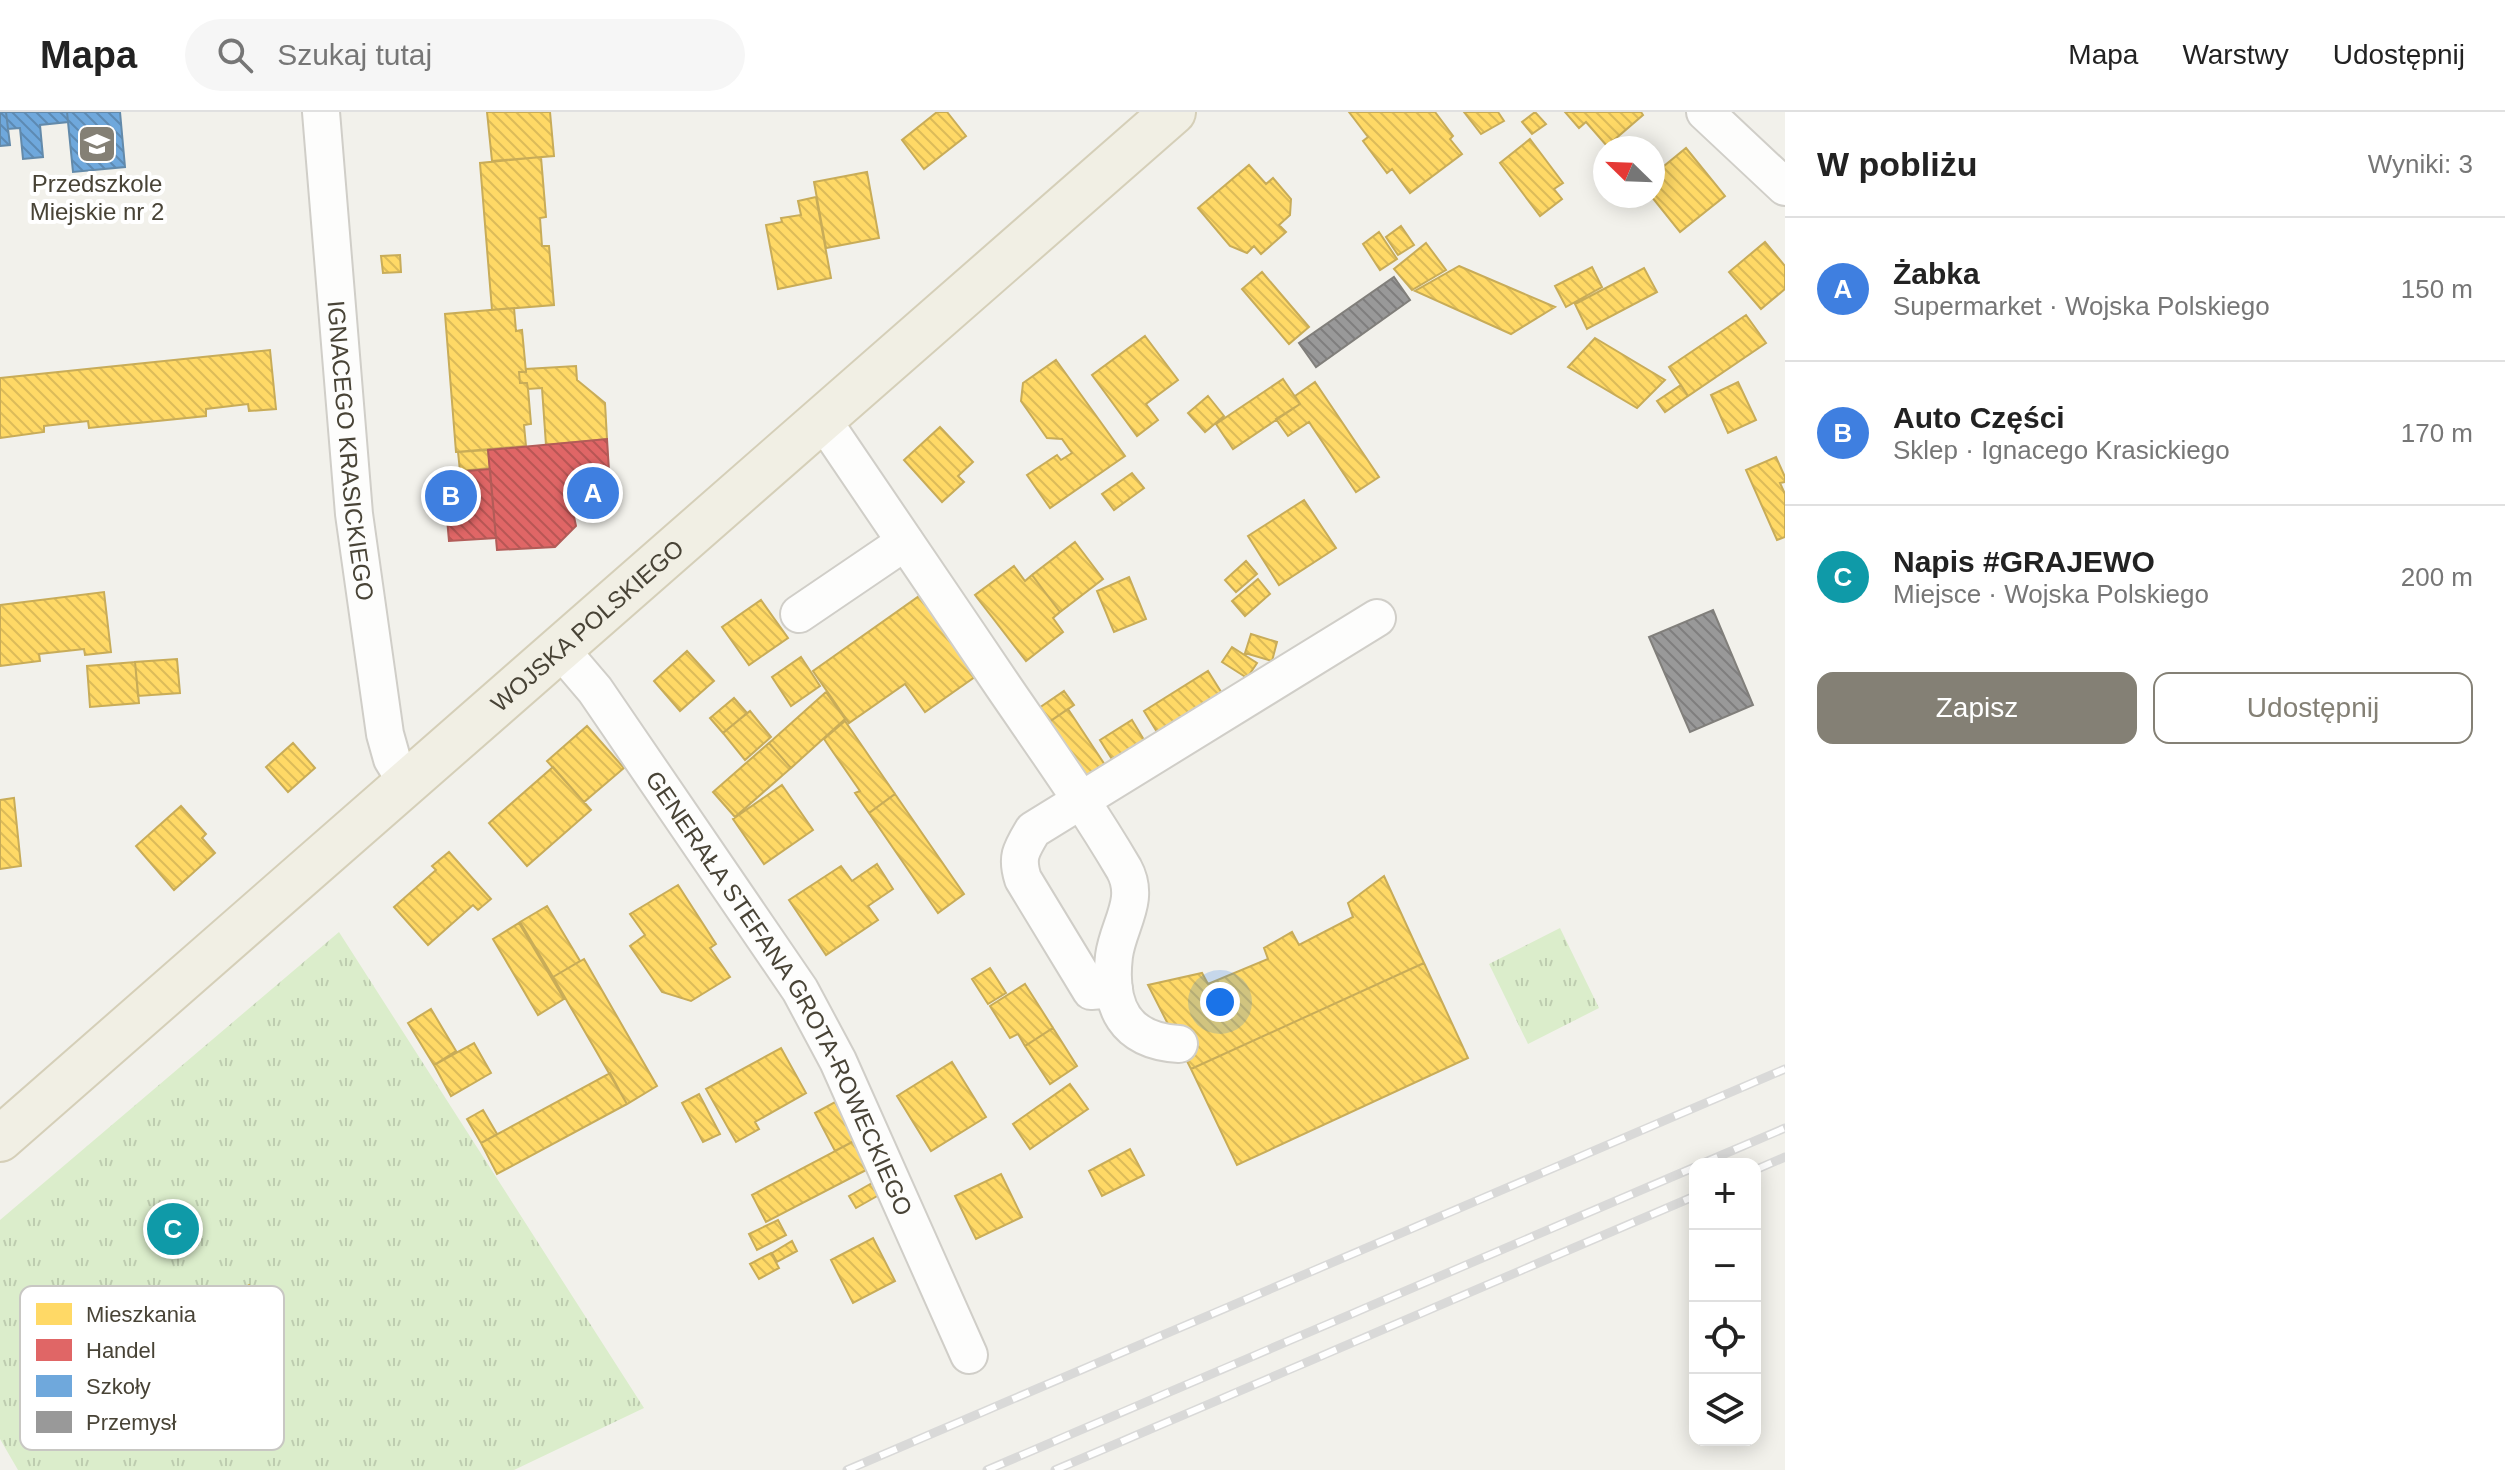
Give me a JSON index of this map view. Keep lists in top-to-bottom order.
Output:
{
  "streets": {
    "main road": ["WOJSKA POLSKIEGO"],
    "street": ["IGNACEGO KRASICKIEGO", "GENERAŁA STEFANA GROTA-ROWECKIEGO"]
  },
  "crossings": [
    ["IGNACEGO KRASICKIEGO", "WOJSKA POLSKIEGO"],
    ["WOJSKA POLSKIEGO", "GENERAŁA STEFANA GROTA-ROWECKIEGO"]
  ],
  "places": {
    "school or university": ["Przedszkole Miejskie nr 2"]
  },
  "legend": [
    "Mieszkania",
    "Handel",
    "Szkoły",
    "Przemysł"
  ],
  "north": "top left",
  "page": {
    "header": "Mapa",
    "search": "Szukaj tutaj",
    "nav": ["Mapa", "Warstwy", "Udostępnij"],
    "heading": ["W pobliżu", "Wyniki: 3"],
    "list": [
      {
        "mark": "A",
        "name": "Żabka",
        "note": "Supermarket · Wojska Polskiego",
        "value": "150 m"
      },
      {
        "mark": "B",
        "name": "Auto Części",
        "note": "Sklep · Ignacego Krasickiego",
        "value": "170 m"
      },
      {
        "mark": "C",
        "name": "Napis #GRAJEWO",
        "note": "Miejsce · Wojska Polskiego",
        "value": "200 m"
      }
    ],
    "pins": ["A", "B", "C"],
    "buttons": ["Zapisz", "Udostępnij"],
    "map_buttons": ["+", "−"]
  }
}
